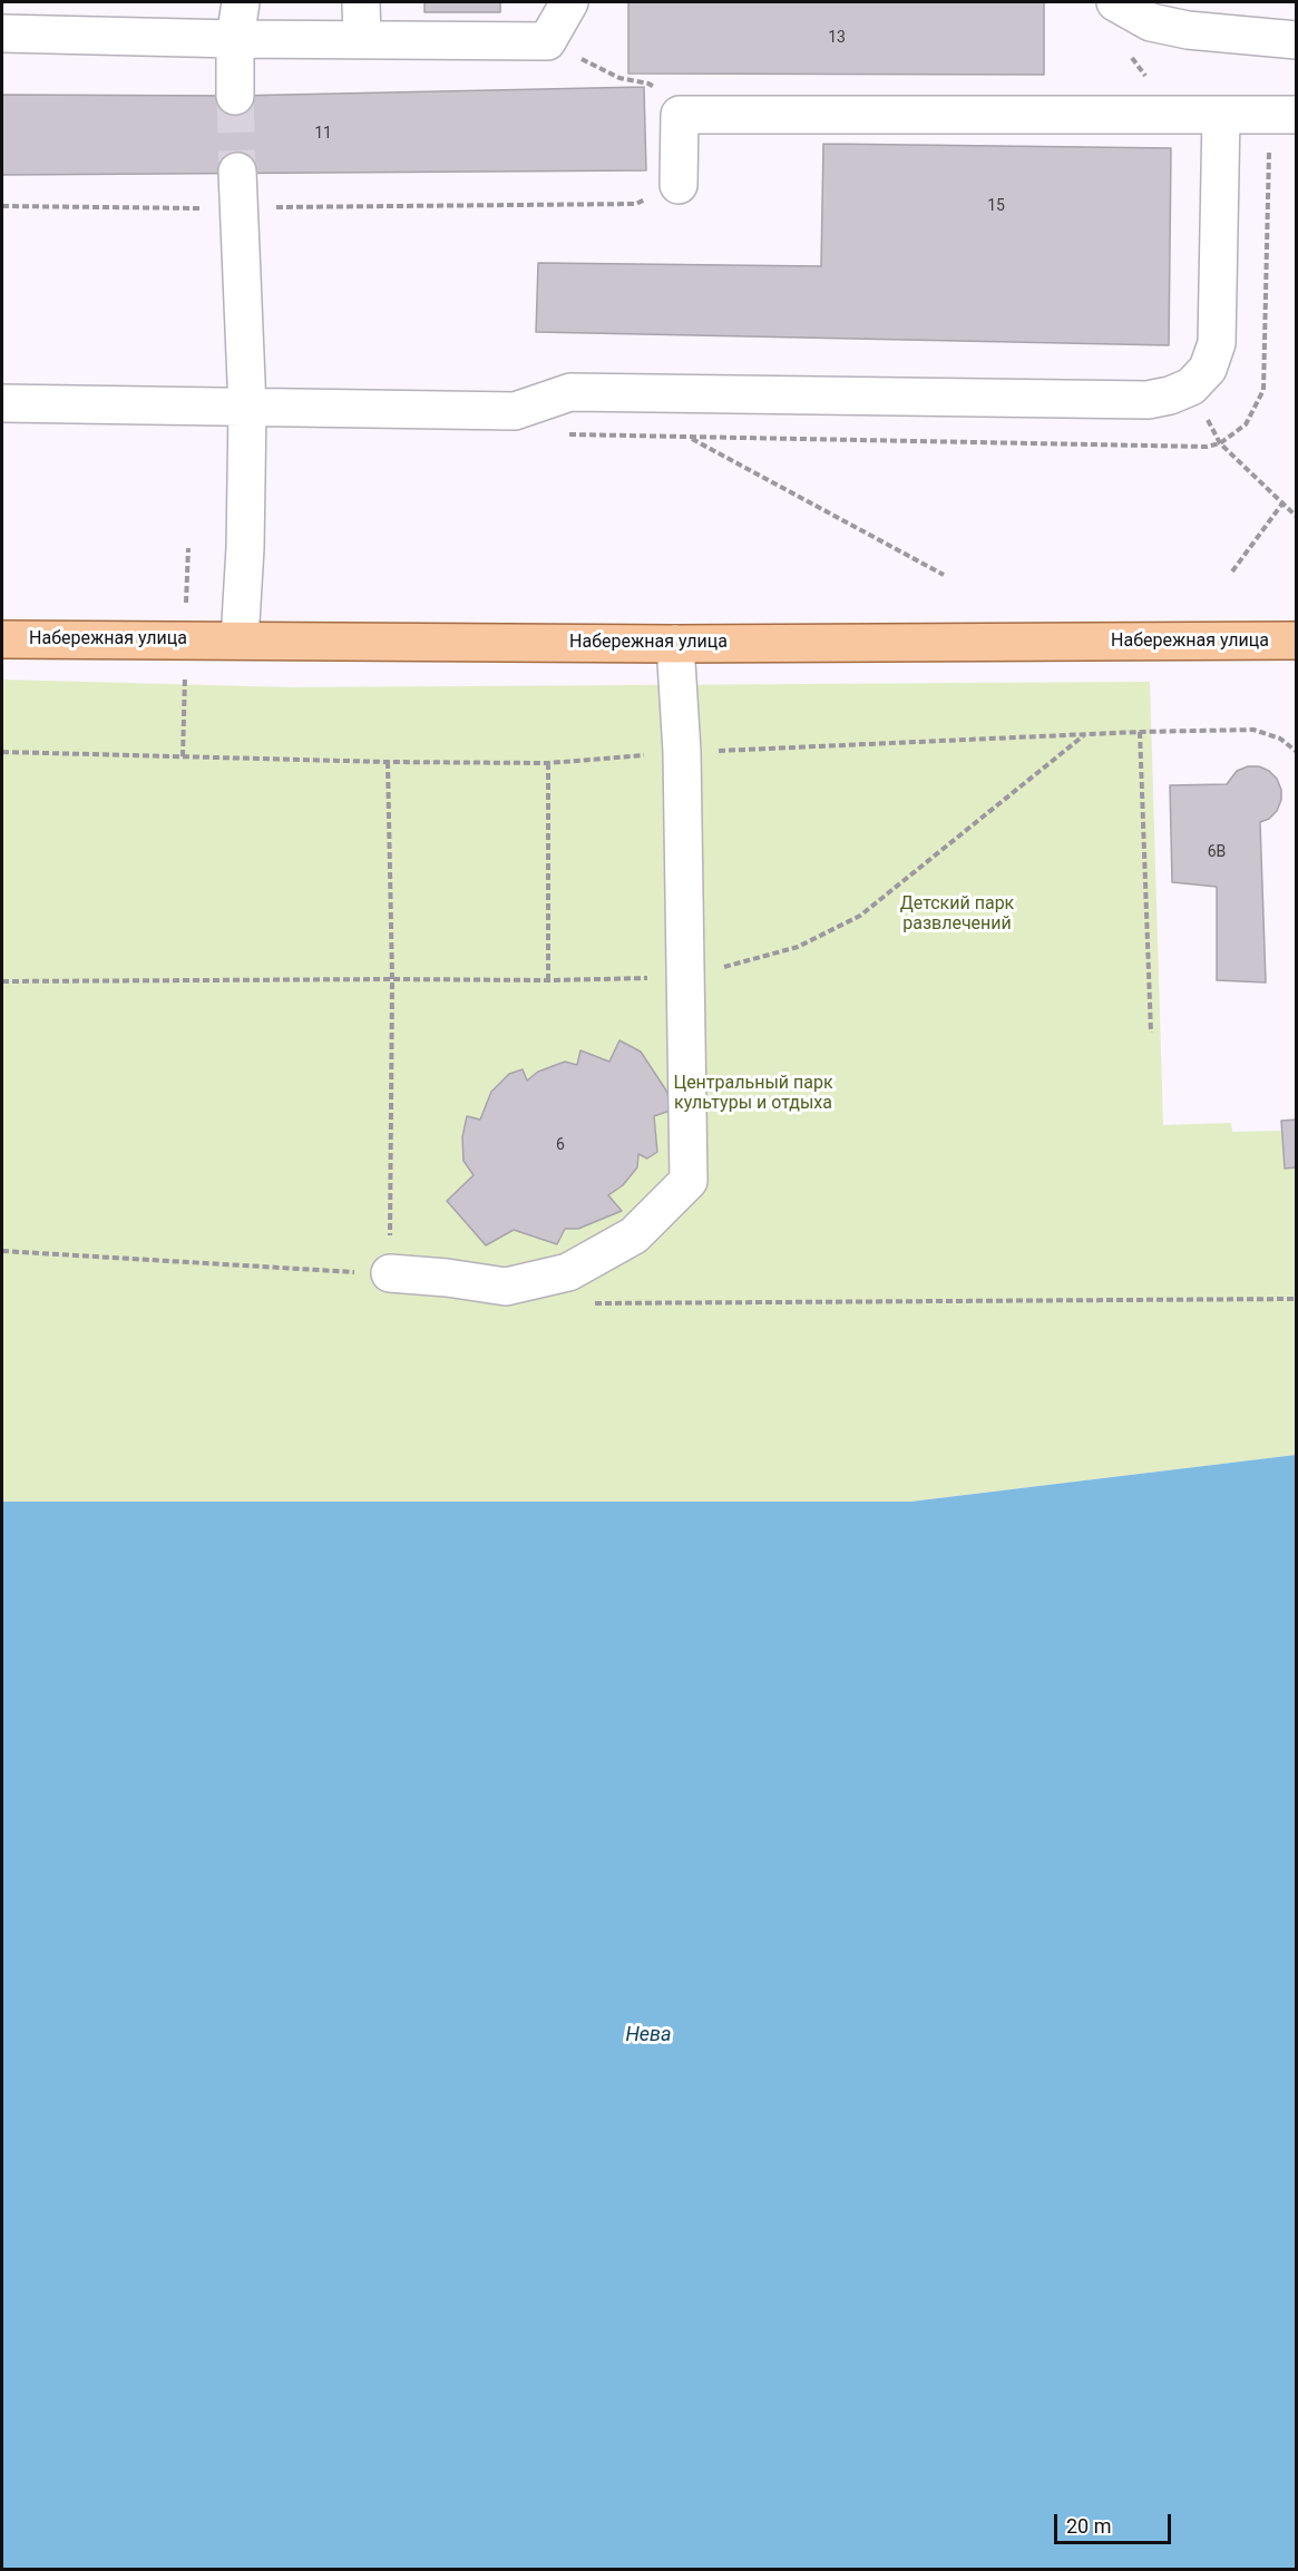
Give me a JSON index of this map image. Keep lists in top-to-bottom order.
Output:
{
  "streets": {
    "main road": ["Набережная улица"]
  },
  "water": ["Нева"],
  "parks": ["Детский парк развлечений", "Центральный парк культуры и отдыха"],
  "house_numbers": [
    "13",
    "11",
    "15",
    "6В",
    "6"
  ],
  "scale_bar": "20 m"
}
